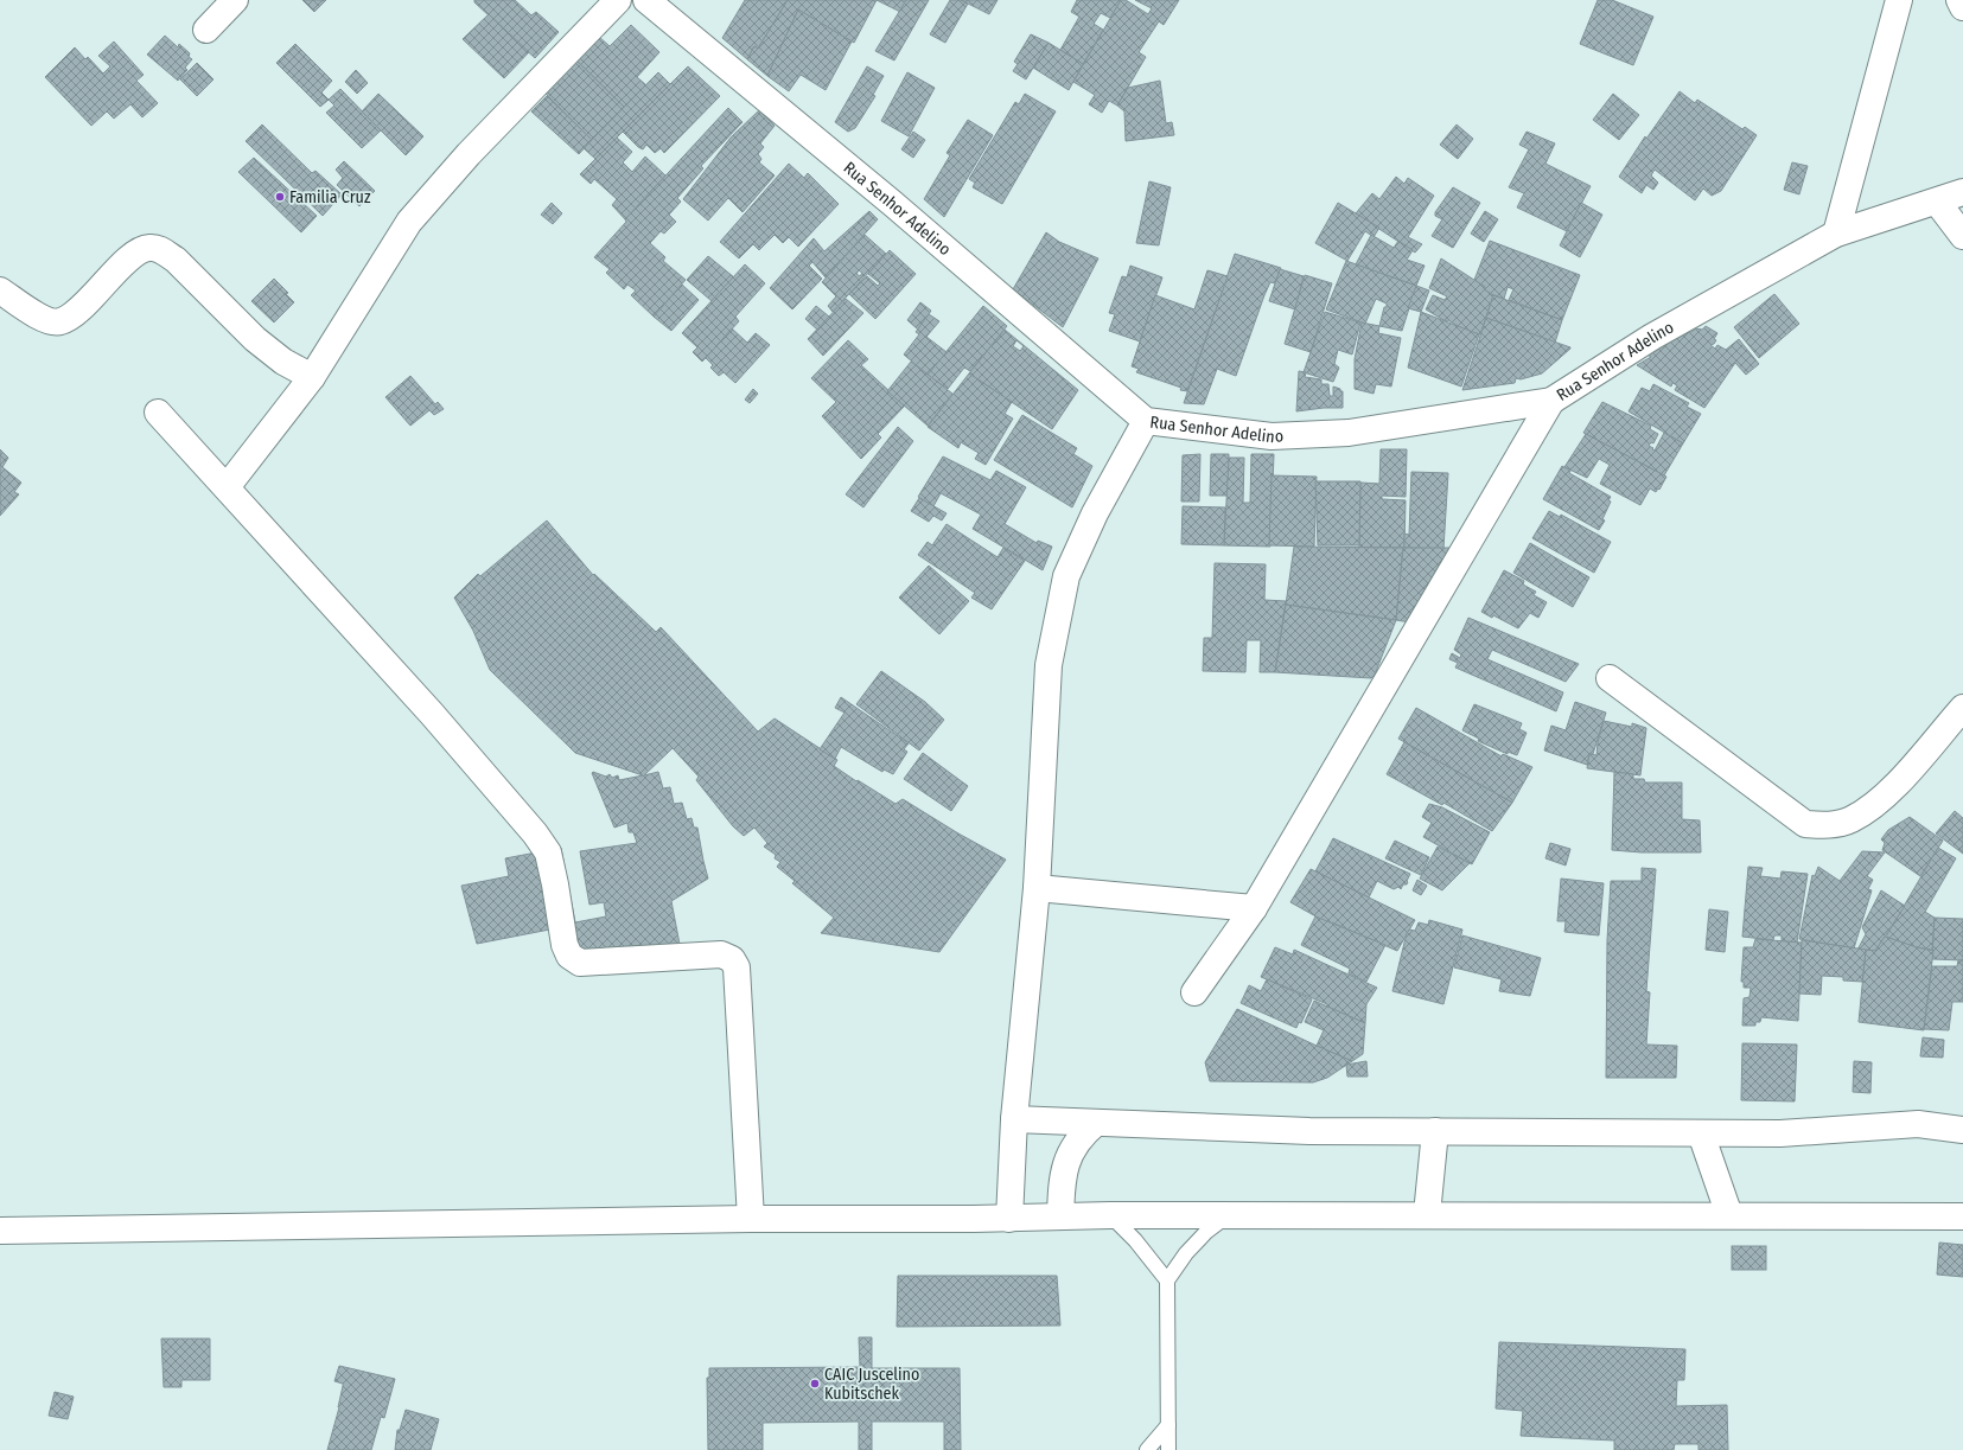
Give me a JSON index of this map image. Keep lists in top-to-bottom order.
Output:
{
  "streets": {
    "street": ["Rua Senhor Adelino"]
  },
  "places": ["Familia Cruz", "CAIC Juscelino Kubitschek"]
}
